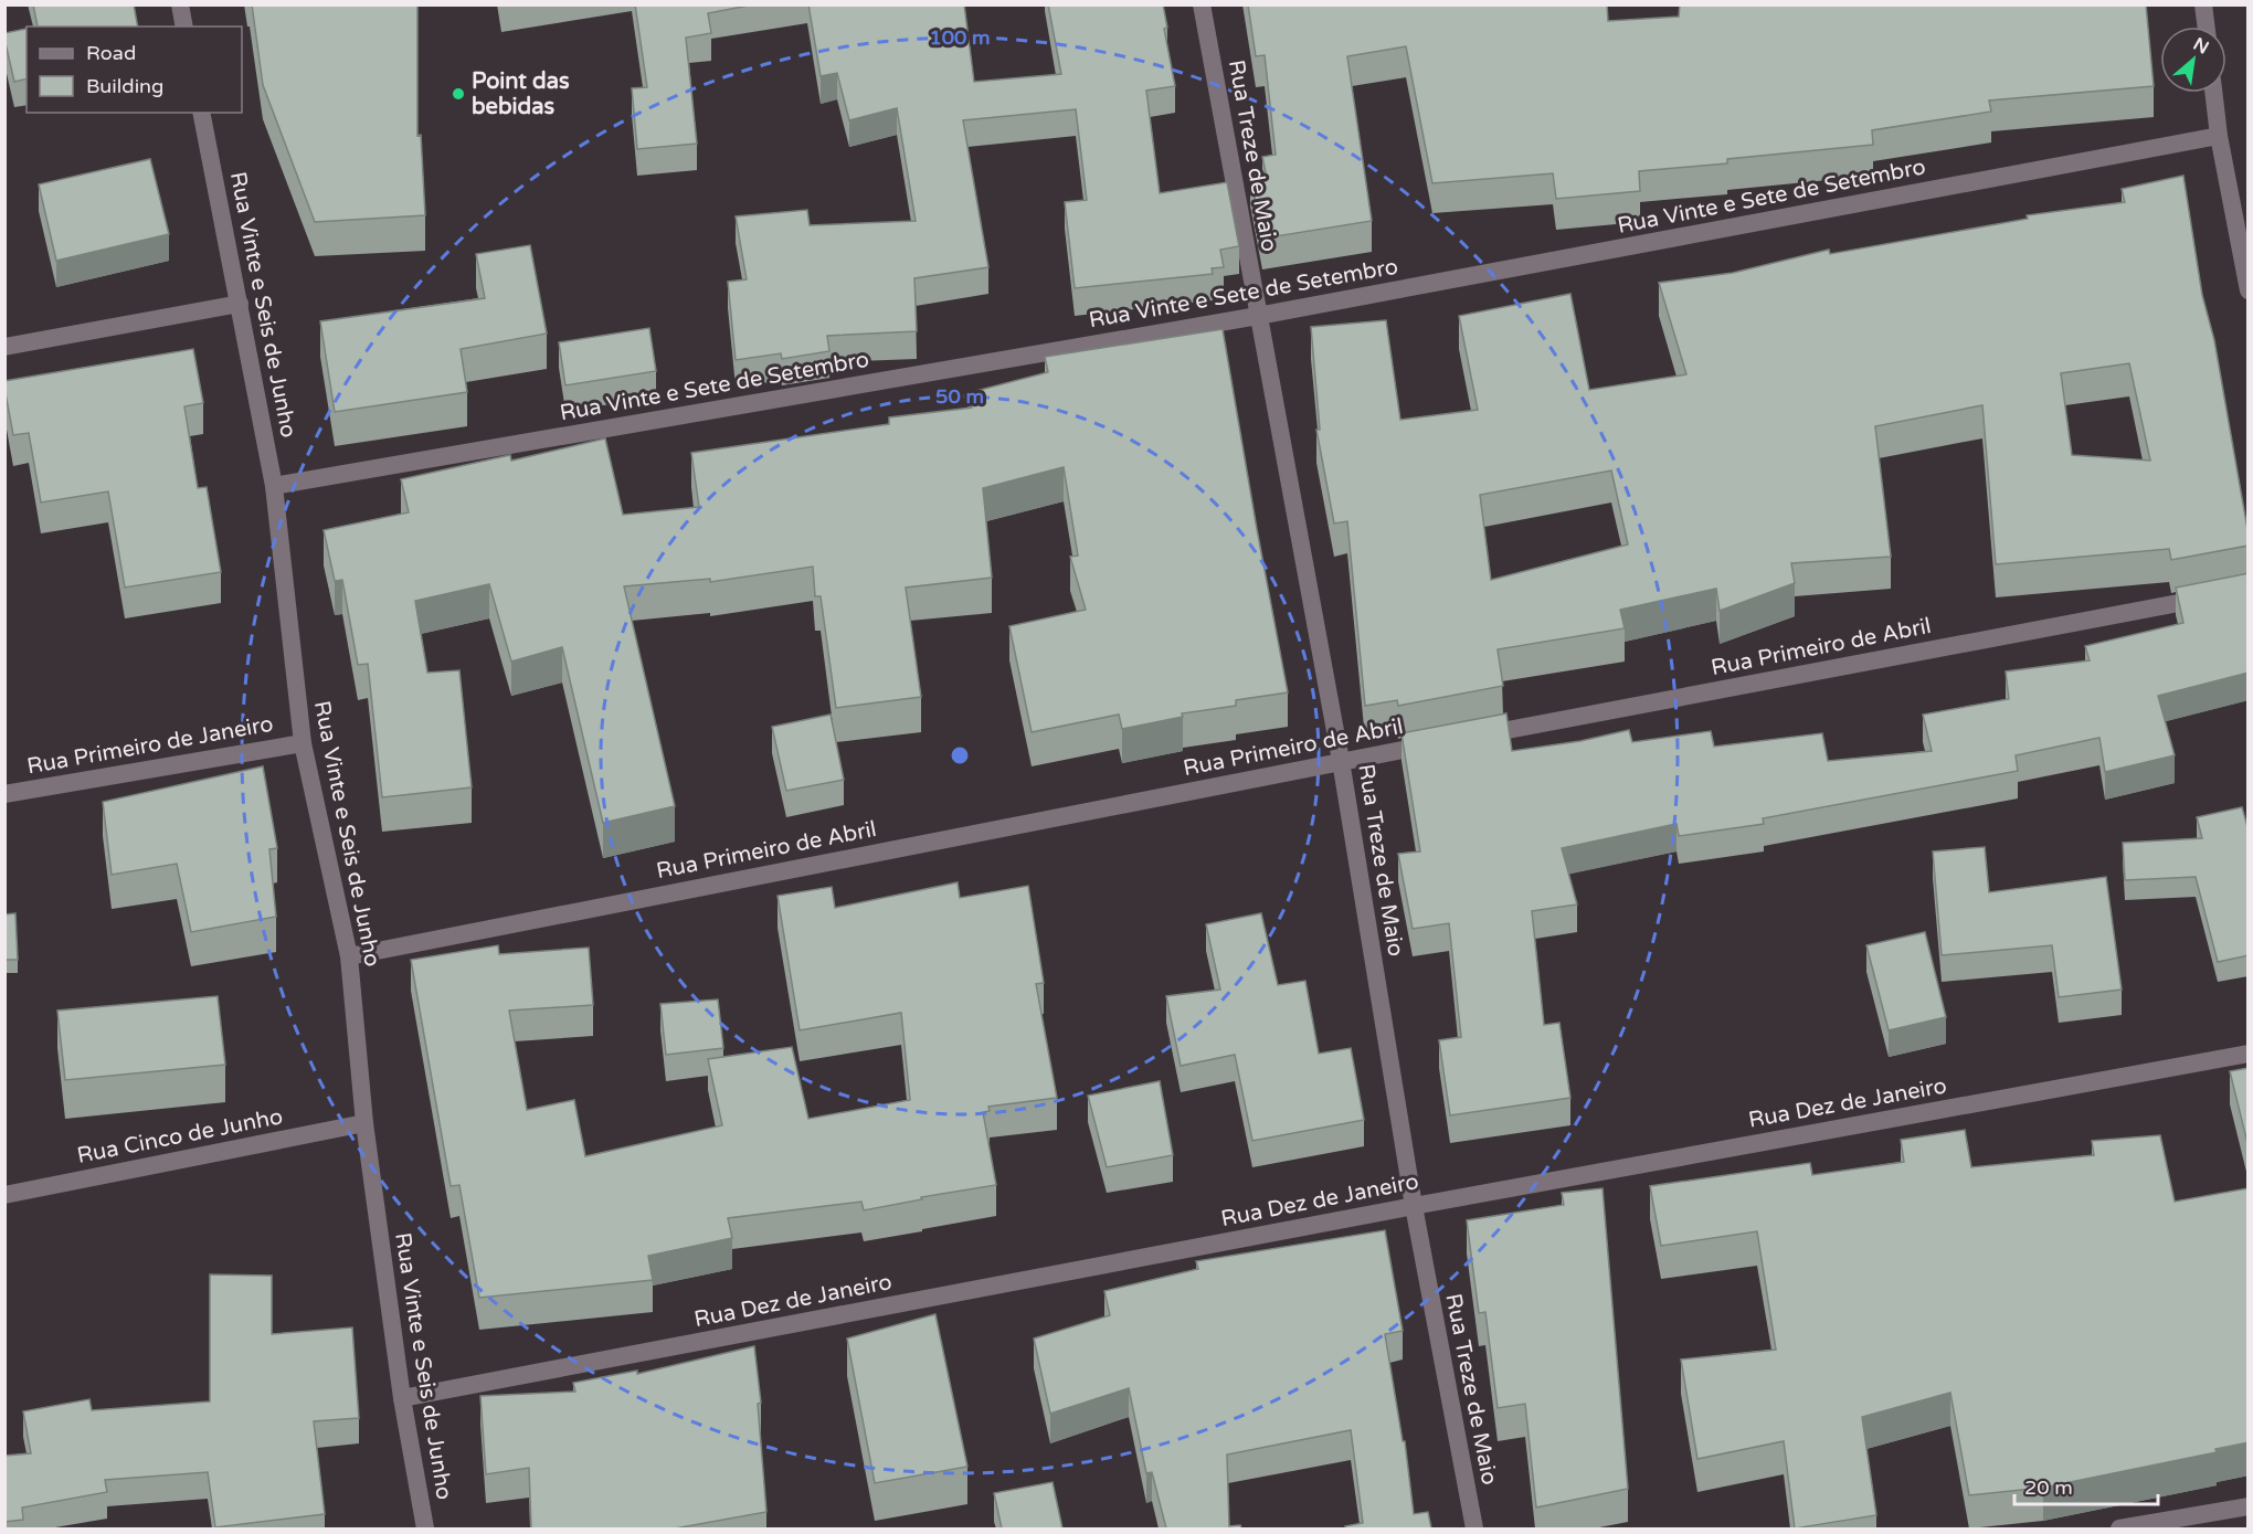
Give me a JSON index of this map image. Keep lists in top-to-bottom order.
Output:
{
  "streets": {
    "street": [
      "Rua Treze de Maio",
      "Rua Vinte e Sete de Setembro",
      "Rua Vinte e Seis de Junho",
      "Rua Primeiro de Abril",
      "Rua Primeiro de Janeiro",
      "Rua Dez de Janeiro",
      "Rua Cinco de Junho"
    ]
  },
  "crossings": [
    ["Rua Treze de Maio", "Rua Vinte e Sete de Setembro"],
    ["Rua Treze de Maio", "Rua Primeiro de Abril"],
    ["Rua Treze de Maio", "Rua Dez de Janeiro"],
    ["Rua Vinte e Sete de Setembro", "Rua Vinte e Seis de Junho"],
    ["Rua Vinte e Seis de Junho", "Rua Primeiro de Abril"],
    ["Rua Vinte e Seis de Junho", "Rua Primeiro de Janeiro"],
    ["Rua Vinte e Seis de Junho", "Rua Dez de Janeiro"],
    ["Rua Vinte e Seis de Junho", "Rua Cinco de Junho"]
  ],
  "places": ["Point das bebidas"],
  "legend": ["Road", "Building"],
  "scale_bar": "20 m",
  "north": "top right",
  "rings": ["100 m", "50 m"]
}
